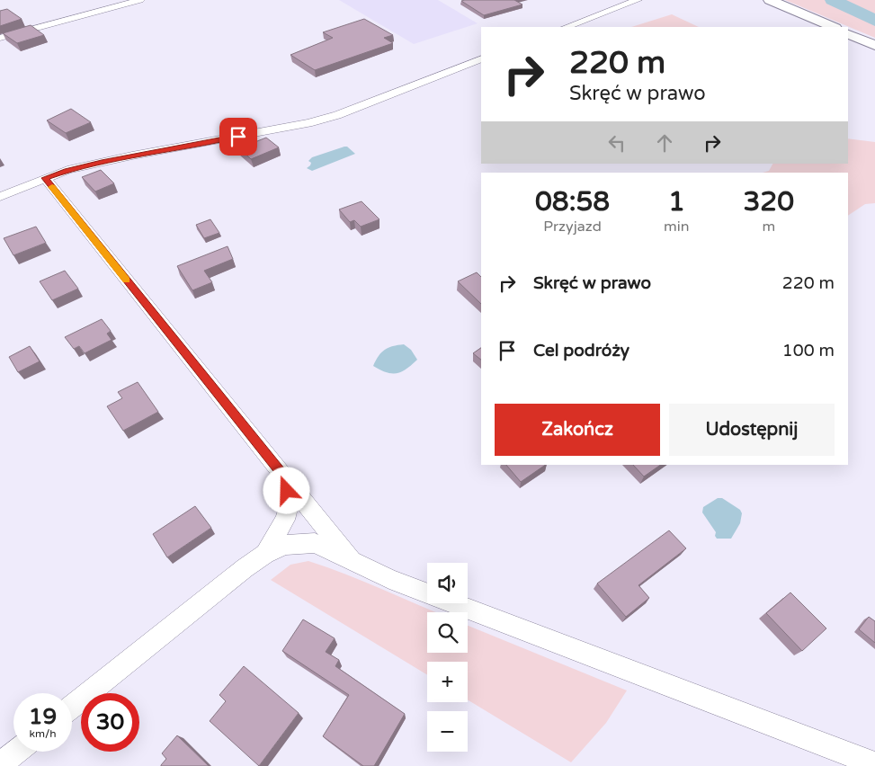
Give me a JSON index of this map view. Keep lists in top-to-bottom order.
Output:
{
  "page": {
    "turn": ["220 m", "Skręć w prawo"],
    "eta": [
      "08:58",
      "Przyjazd",
      "1",
      "min",
      "320",
      "m"
    ],
    "list": [
      {
        "name": "Skręć w prawo",
        "value": "220 m"
      },
      {
        "name": "Cel podróży",
        "value": "100 m"
      }
    ],
    "buttons": ["Zakończ", "Udostępnij"],
    "map_buttons": ["+", "−"],
    "speed": "19 km/h",
    "limit": "30"
  }
}
